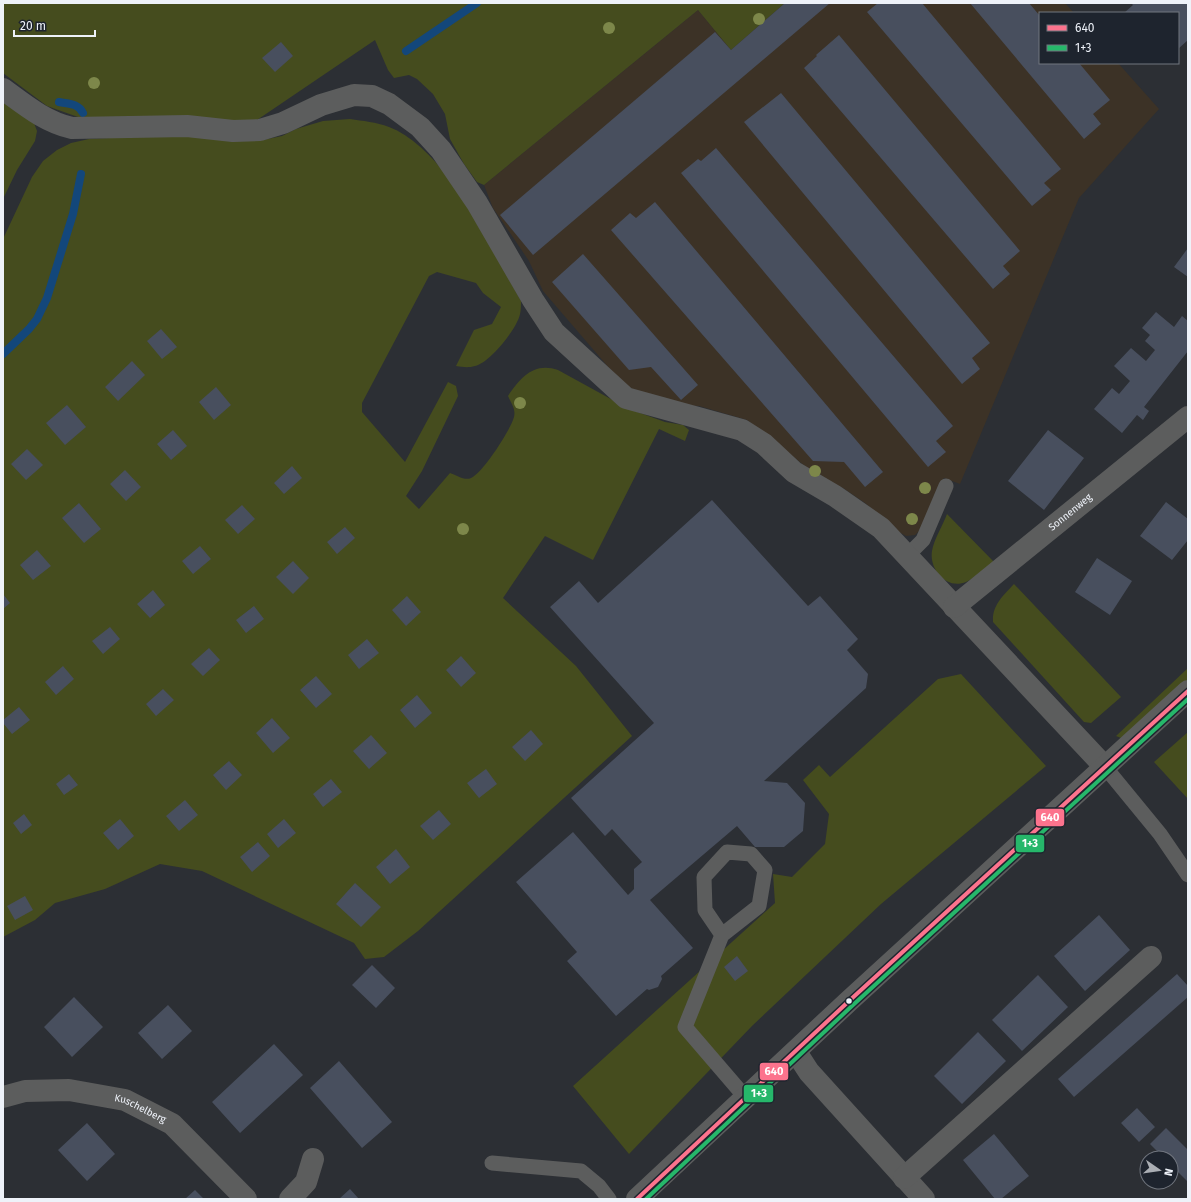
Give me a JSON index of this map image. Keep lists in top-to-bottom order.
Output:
{
  "streets": {
    "street": ["Sonnenweg", "Kuschelberg"]
  },
  "lines": ["transit line 640", "transit line 1+3"],
  "legend": ["640", "1+3"],
  "scale_bar": "20 m",
  "north": "right"
}
